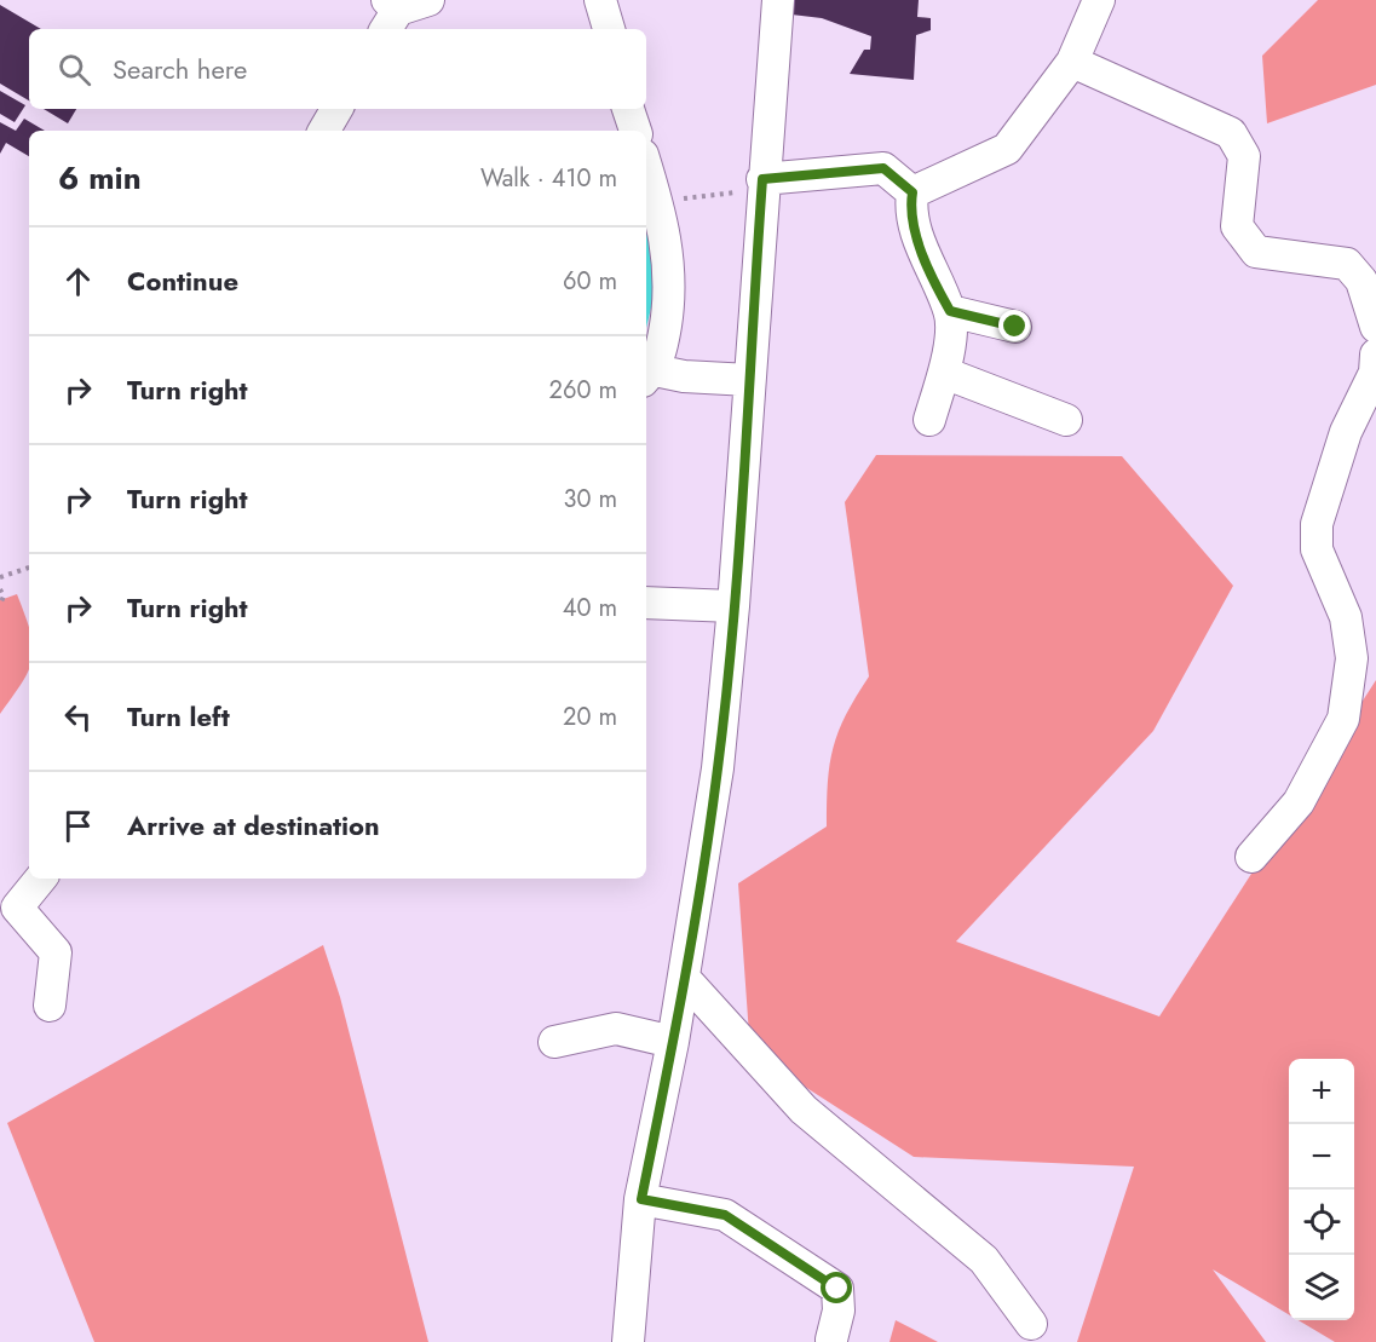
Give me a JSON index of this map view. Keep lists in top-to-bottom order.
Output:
{
  "page": {
    "search": "Search here",
    "heading": ["6 min", "Walk · 410 m"],
    "list": [
      ["Continue", "60 m"],
      ["Turn right", "260 m"],
      ["Turn right", "30 m"],
      ["Turn right", "40 m"],
      ["Turn left", "20 m"],
      "Arrive at destination"
    ],
    "map_buttons": ["+", "−"]
  }
}
